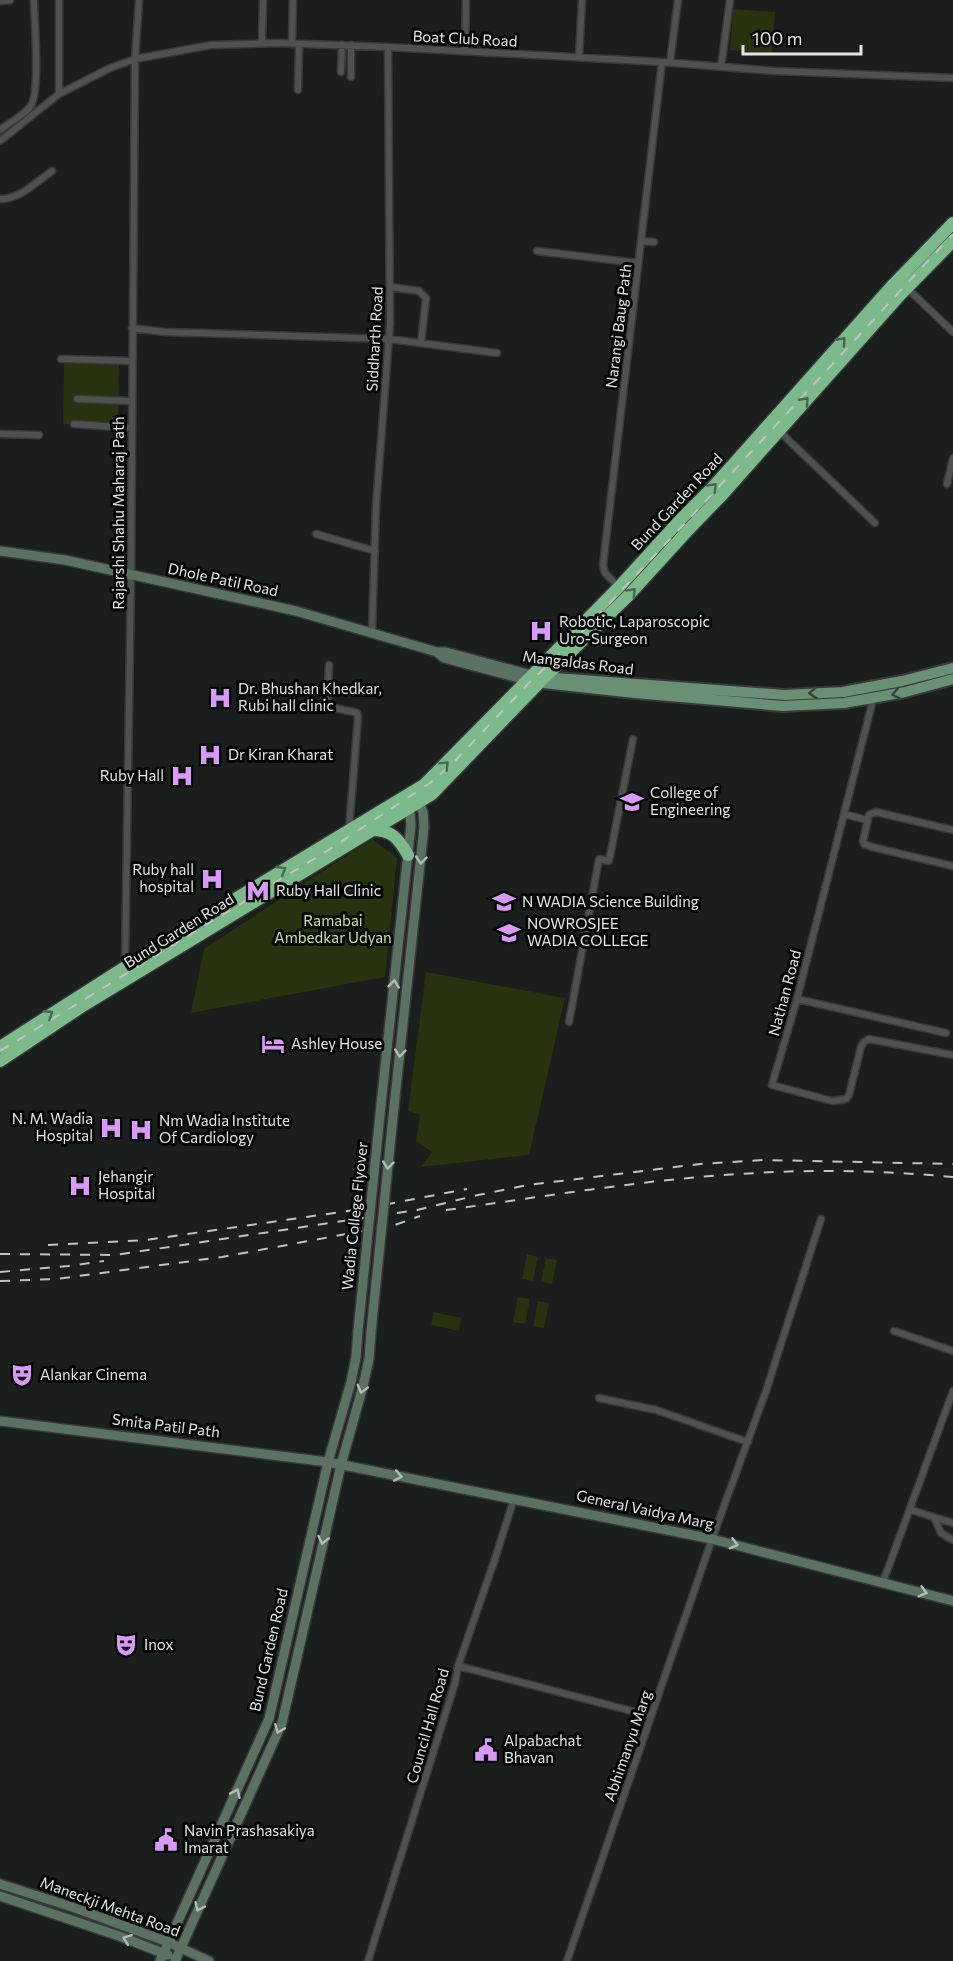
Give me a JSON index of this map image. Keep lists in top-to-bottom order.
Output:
{
  "streets": {
    "highway": ["Bund Garden Road"],
    "main road": [
      "Dhole Patil Road",
      "Mangaldas Road",
      "Wadia College Flyover",
      "Smita Patil Path",
      "General Vaidya Marg",
      "Maneckji Mehta Road"
    ],
    "street": [
      "Boat Club Road",
      "Narangi Baug Path",
      "Siddharth Road",
      "Rajarshi Shahu Maharaj Path",
      "Nathan Road",
      "Council Hall Road",
      "Abhimanyu Marg"
    ]
  },
  "crossings": [
    ["Boat Club Road", "Narangi Baug Path"],
    ["Boat Club Road", "Siddharth Road"],
    ["Boat Club Road", "Rajarshi Shahu Maharaj Path"],
    ["Narangi Baug Path", "Bund Garden Road"],
    ["Siddharth Road", "Dhole Patil Road"],
    ["Bund Garden Road", "Rajarshi Shahu Maharaj Path"],
    ["Bund Garden Road", "Mangaldas Road"],
    ["Bund Garden Road", "Wadia College Flyover"],
    ["Bund Garden Road", "Smita Patil Path"],
    ["Bund Garden Road", "General Vaidya Marg"],
    ["Bund Garden Road", "Maneckji Mehta Road"],
    ["Rajarshi Shahu Maharaj Path", "Dhole Patil Road"],
    ["Dhole Patil Road", "Mangaldas Road"],
    ["Mangaldas Road", "Nathan Road"],
    ["Smita Patil Path", "General Vaidya Marg"],
    ["General Vaidya Marg", "Council Hall Road"],
    ["General Vaidya Marg", "Abhimanyu Marg"]
  ],
  "one_way": ["Mangaldas Road", "General Vaidya Marg"],
  "parks": ["Ramabai Ambedkar Udyan"],
  "places": {
    "hospital": [
      "Robotic, Laparoscopic Uro-Surgeon",
      "Dr. Bhushan Khedkar, Rubi hall clinic",
      "Dr Kiran Kharat",
      "Ruby Hall",
      "Ruby hall hospital",
      "N. M. Wadia Hospital",
      "Nm Wadia Institute Of Cardiology",
      "Jehangir Hospital"
    ],
    "school or university": ["College of Engineering", "N WADIA Science Building", "NOWROSJEE WADIA COLLEGE"],
    "metro station": ["Ruby Hall Clinic"],
    "hotel": ["Ashley House"],
    "theatre": ["Alankar Cinema", "Inox"],
    "public building": ["Alpabachat Bhavan", "Navin Prashasakiya Imarat"]
  },
  "scale_bar": "100 m"
}
